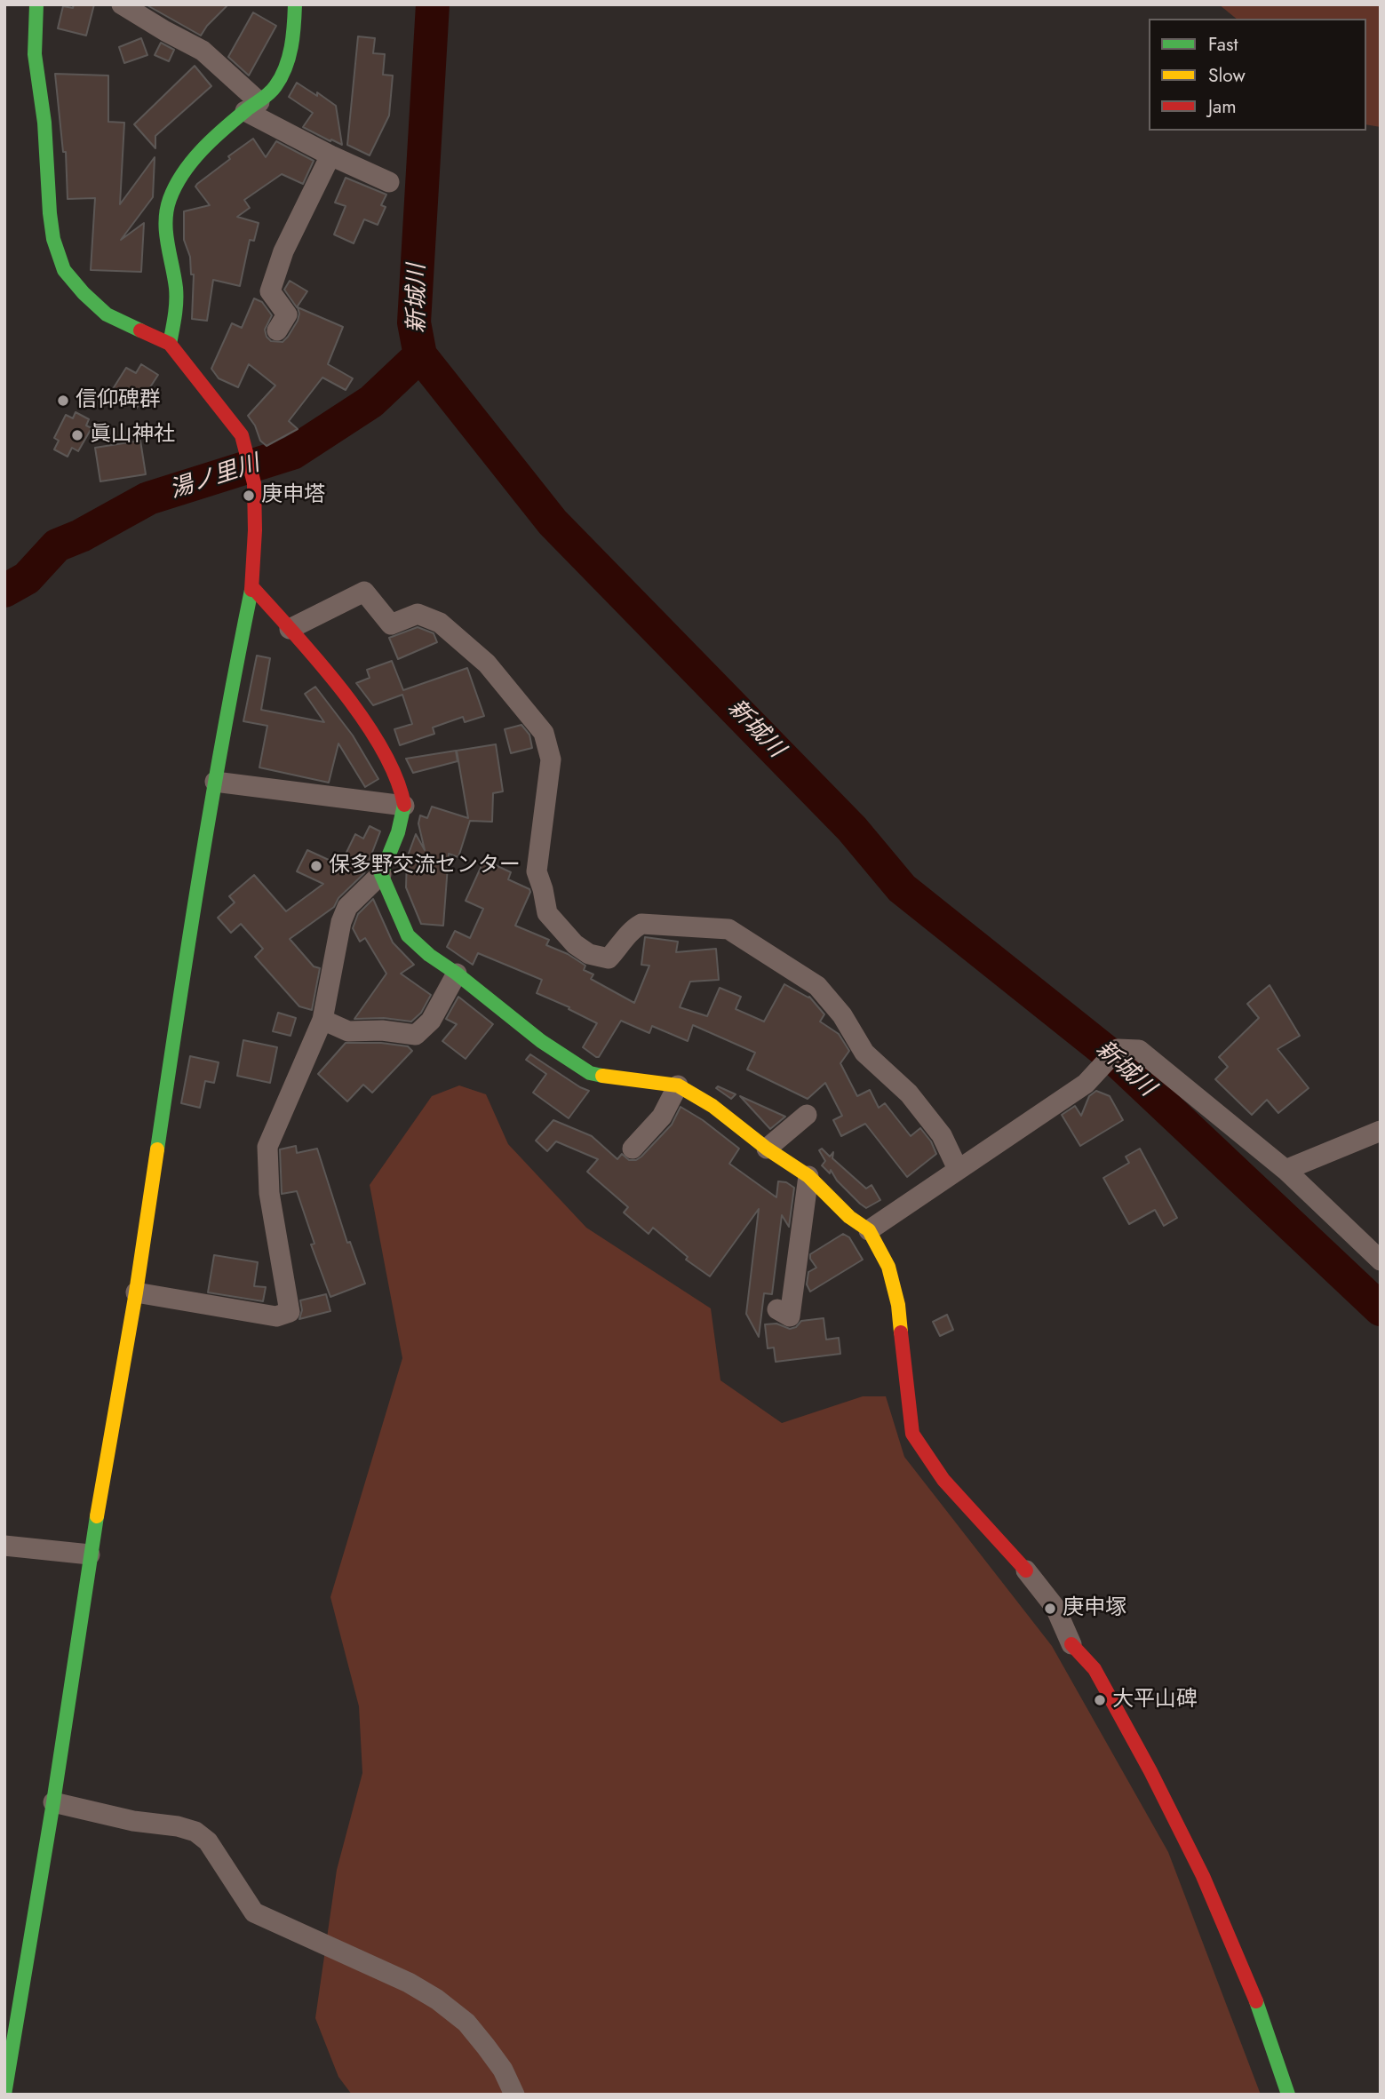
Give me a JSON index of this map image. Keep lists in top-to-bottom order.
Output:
{
  "water": ["新城川", "湯ノ里川"],
  "places": [
    "信仰碑群",
    "眞山神社",
    "庚申塔",
    "保多野交流センター",
    "庚申塚",
    "大平山碑"
  ],
  "legend": ["Fast", "Slow", "Jam"]
}
